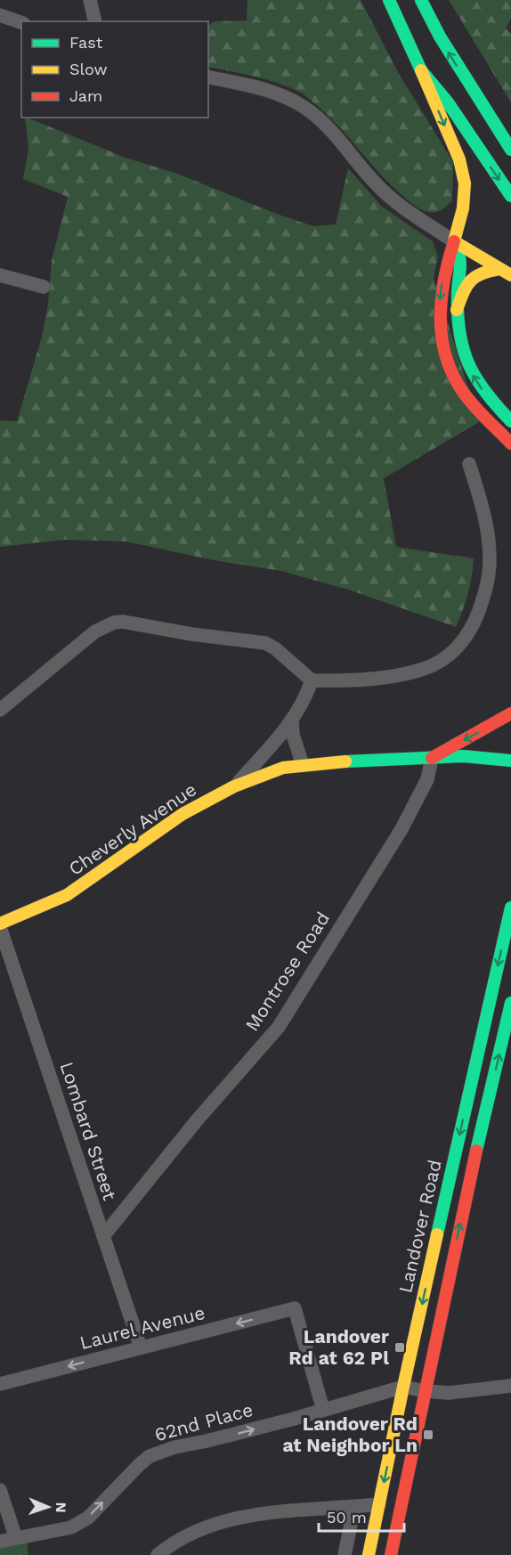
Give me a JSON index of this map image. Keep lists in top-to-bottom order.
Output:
{
  "streets": {
    "main road": ["Cheverly Avenue", "Landover Road"],
    "street": [
      "Montrose Road",
      "Lombard Street",
      "Laurel Avenue",
      "62nd Place"
    ]
  },
  "crossings": [
    ["Cheverly Avenue", "Montrose Road"],
    ["Cheverly Avenue", "Lombard Street"],
    ["Montrose Road", "Lombard Street"],
    ["Lombard Street", "Laurel Avenue"],
    ["Landover Road", "62nd Place"],
    ["Laurel Avenue", "62nd Place"]
  ],
  "places": {
    "transit": ["Landover Rd at 62 Pl", "Landover Rd at Neighbor Ln"]
  },
  "legend": ["Fast", "Slow", "Jam"],
  "scale_bar": "50 m",
  "north": "right"
}
